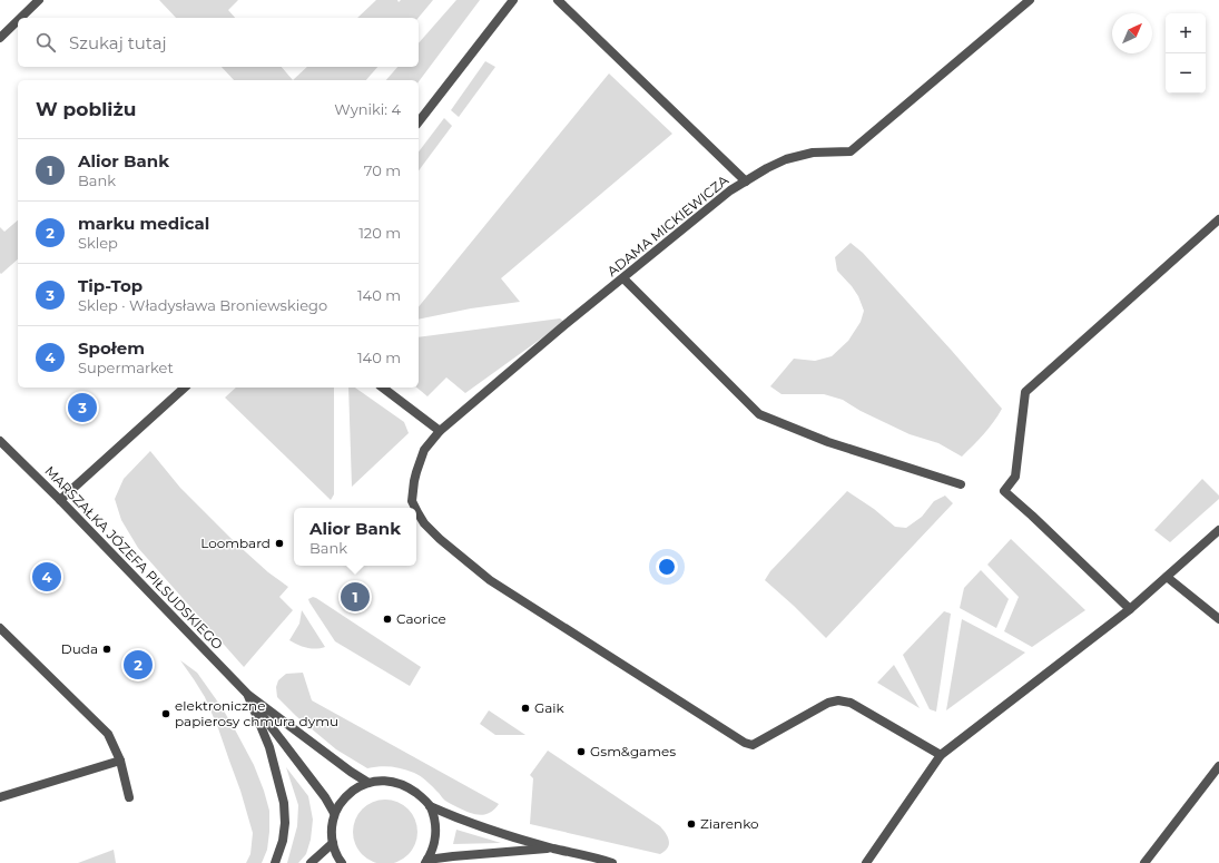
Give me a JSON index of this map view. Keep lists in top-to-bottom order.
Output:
{
  "streets": {
    "street": ["ADAMA MICKIEWICZA", "MARSZAŁKA JÓZEFA PIŁSUDSKIEGO"]
  },
  "places": [
    "Loombard",
    "Caorice",
    "Duda",
    "Gaik",
    "elektroniczne papierosy chmura dymu",
    "Gsm&games",
    "Ziarenko"
  ],
  "north": "top right",
  "page": {
    "map_buttons": ["+", "−"],
    "search": "Szukaj tutaj",
    "heading": ["W pobliżu", "Wyniki: 4"],
    "list": [
      {
        "mark": "1",
        "name": "Alior Bank",
        "note": "Bank",
        "value": "70 m"
      },
      {
        "mark": "2",
        "name": "marku medical",
        "note": "Sklep",
        "value": "120 m"
      },
      {
        "mark": "3",
        "name": "Tip-Top",
        "note": "Sklep · Władysława Broniewskiego",
        "value": "140 m"
      },
      {
        "mark": "4",
        "name": "Społem",
        "note": "Supermarket",
        "value": "140 m"
      }
    ],
    "pins": [
      "3",
      "4",
      "1",
      "2"
    ],
    "popup": ["Alior Bank", "Bank"]
  }
}
